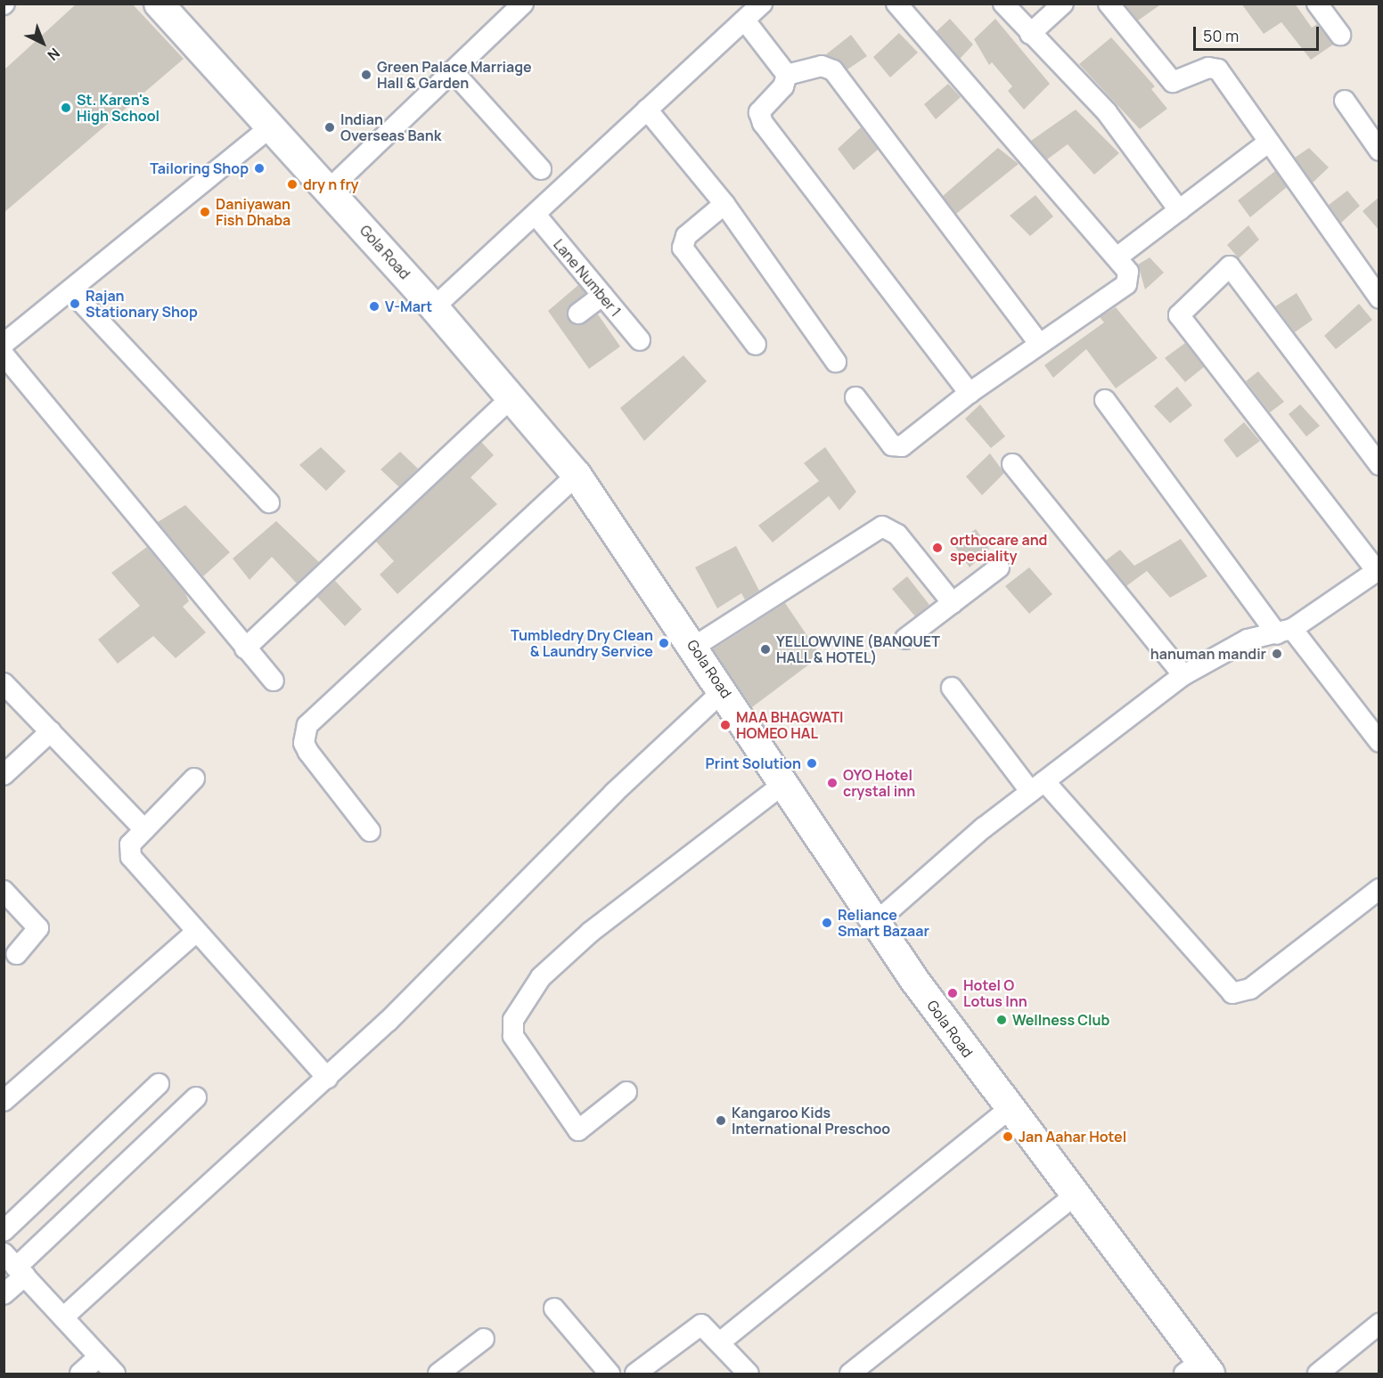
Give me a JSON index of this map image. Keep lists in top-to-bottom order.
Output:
{
  "streets": {
    "street": ["Gola Road", "Lane Number 1"]
  },
  "places": [
    "Green Palace Marriage Hall & Garden",
    "St. Karen's High School",
    "Indian Overseas Bank",
    "Tailoring Shop",
    "dry n fry",
    "Daniyawan Fish Dhaba",
    "Rajan Stationary Shop",
    "V-Mart",
    "orthocare and speciality",
    "Tumbledry Dry Clean & Laundry Service",
    "YELLOWVINE (BANQUET HALL & HOTEL)",
    "hanuman mandir",
    "MAA BHAGWATI HOMEO HAL",
    "Print Solution",
    "OYO Hotel crystal inn",
    "Reliance Smart Bazaar",
    "Hotel O Lotus Inn",
    "Wellness Club",
    "Kangaroo Kids International Preschoo",
    "Jan Aahar Hotel"
  ],
  "scale_bar": "50 m",
  "north": "bottom right"
}
